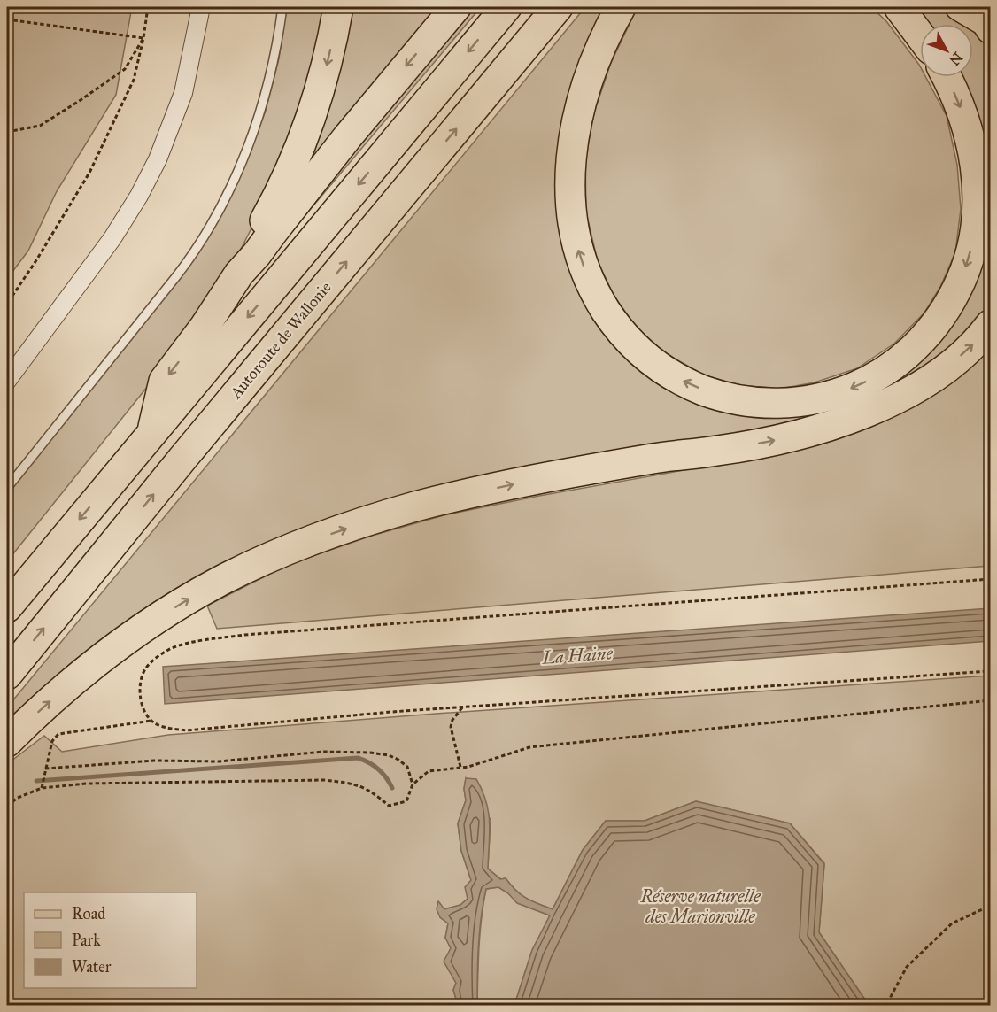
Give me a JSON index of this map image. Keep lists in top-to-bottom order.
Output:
{
  "streets": {
    "highway": ["Autoroute de Wallonie"]
  },
  "water": ["La Haine", "Réserve naturelle des Marionville"],
  "legend": ["Road", "Park", "Water"],
  "north": "bottom right"
}
